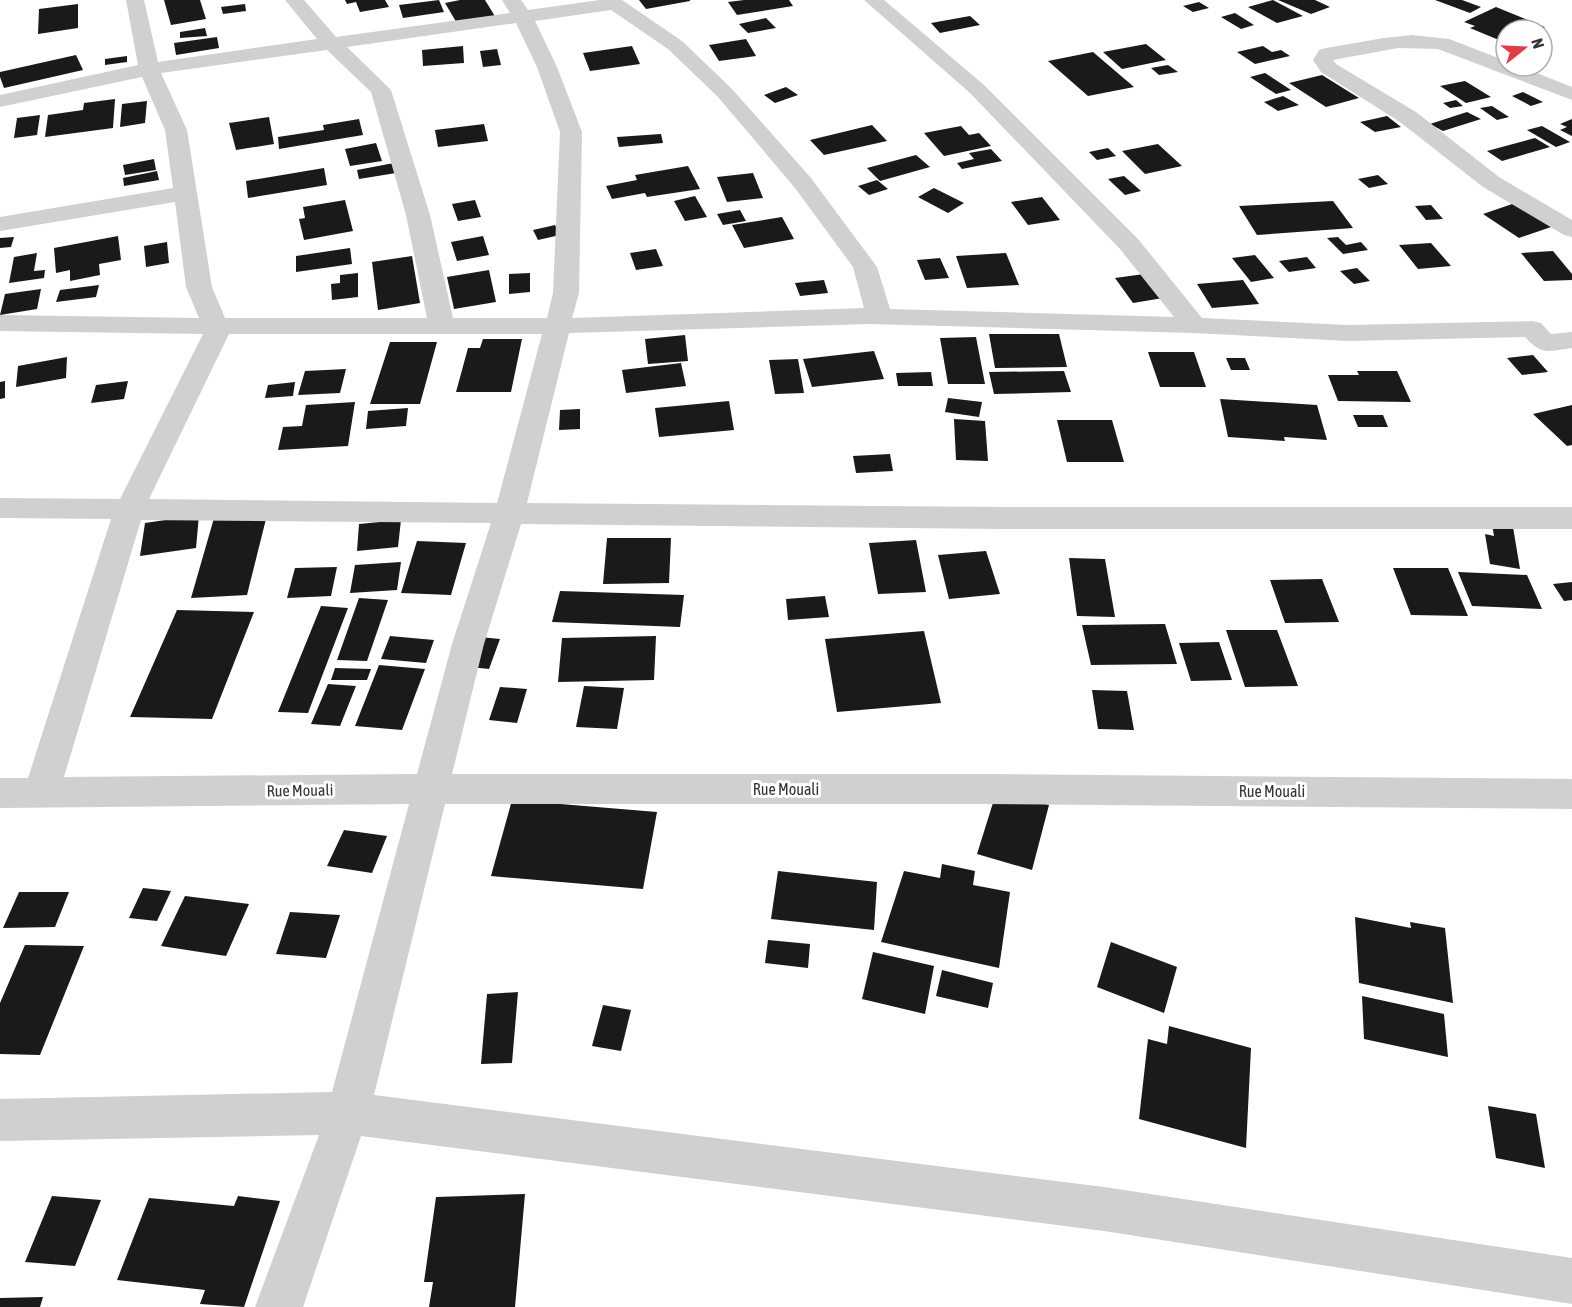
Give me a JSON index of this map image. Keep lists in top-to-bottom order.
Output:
{
  "streets": {
    "street": ["Rue Mouali"]
  },
  "north": "right"
}
